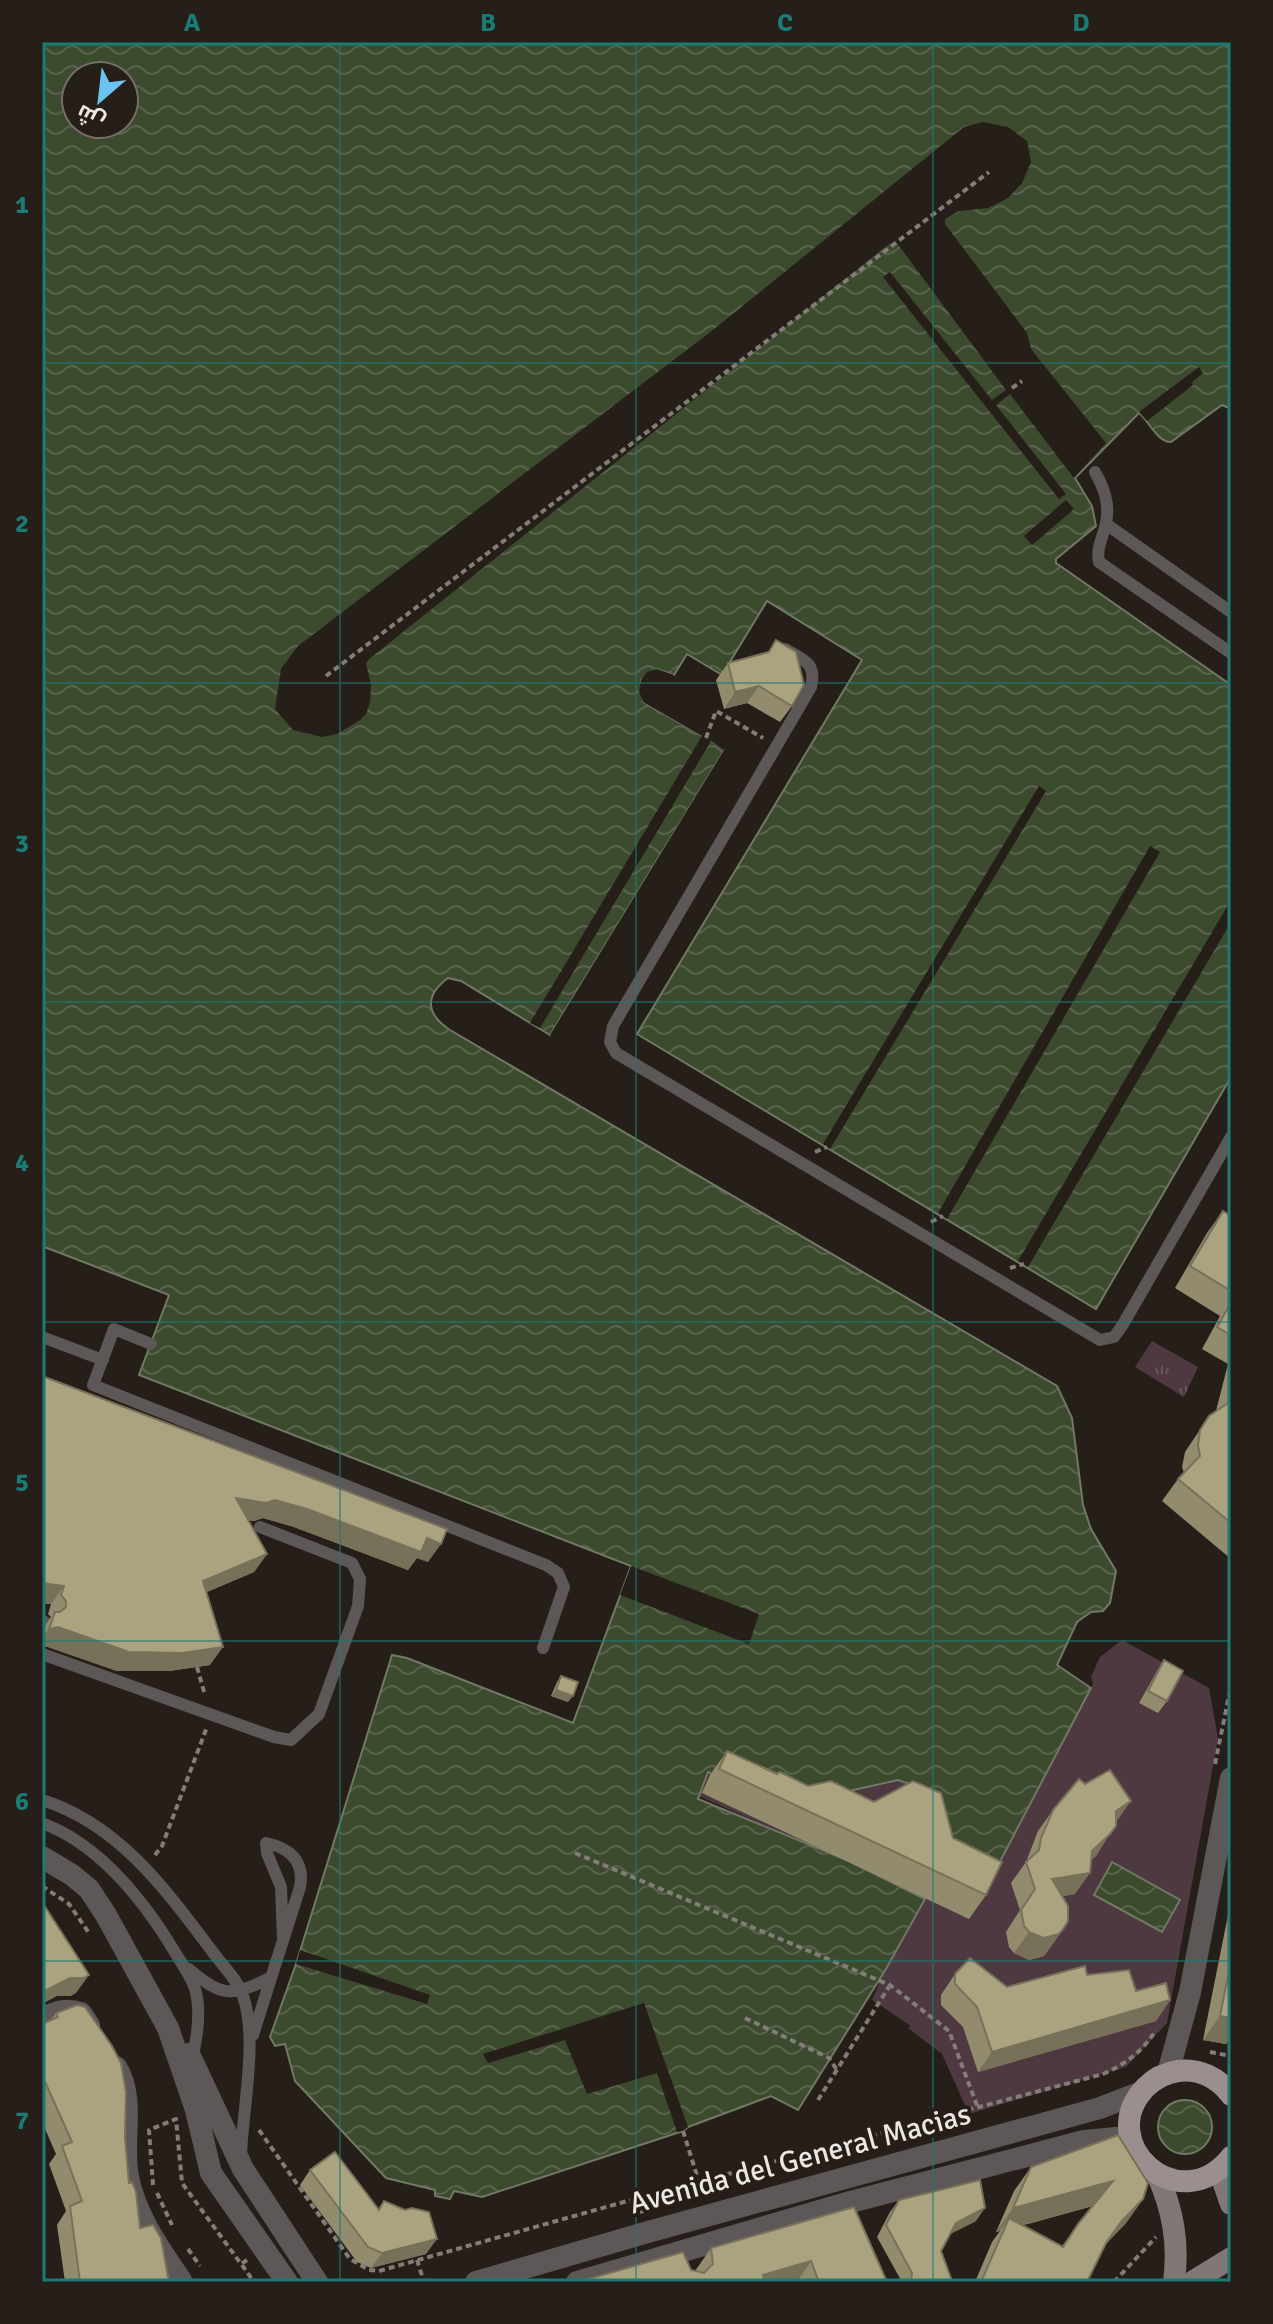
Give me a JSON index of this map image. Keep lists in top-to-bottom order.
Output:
{
  "streets": {
    "street": ["Avenida del General Macias"]
  },
  "north": "bottom left",
  "grid": {
    "columns": [
      "A",
      "B",
      "C",
      "D"
    ],
    "rows": [
      "1",
      "2",
      "3",
      "4",
      "5",
      "6",
      "7"
    ]
  }
}
